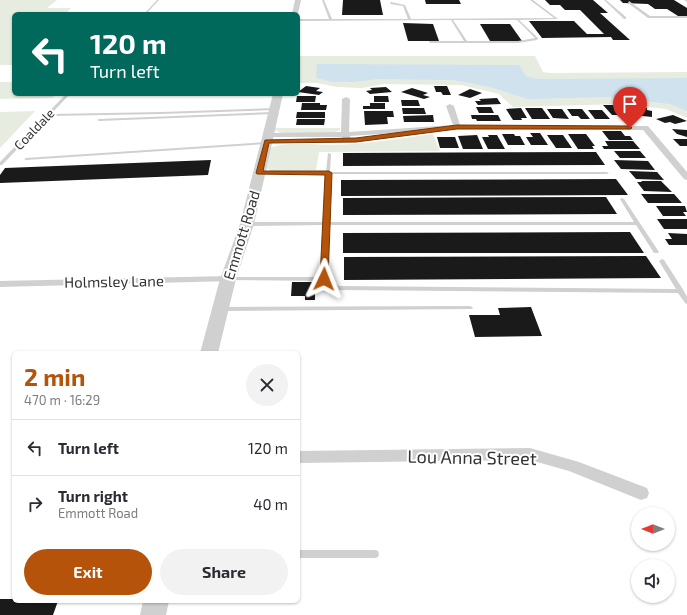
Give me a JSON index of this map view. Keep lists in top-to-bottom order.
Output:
{
  "streets": {
    "street": ["Emmott Road", "Holmsley Lane", "Lou Anna Street"],
    "lane": ["Coaldale"]
  },
  "crossings": [
    ["Emmott Road", "Holmsley Lane"]
  ],
  "north": "left",
  "page": {
    "turn": ["120 m", "Turn left"],
    "heading": ["2 min", "470 m · 16:29"],
    "list": [
      {
        "name": "Turn left",
        "value": "120 m"
      },
      {
        "name": "Turn right",
        "note": "Emmott Road",
        "value": "40 m"
      }
    ],
    "buttons": ["Exit", "Share"]
  }
}
